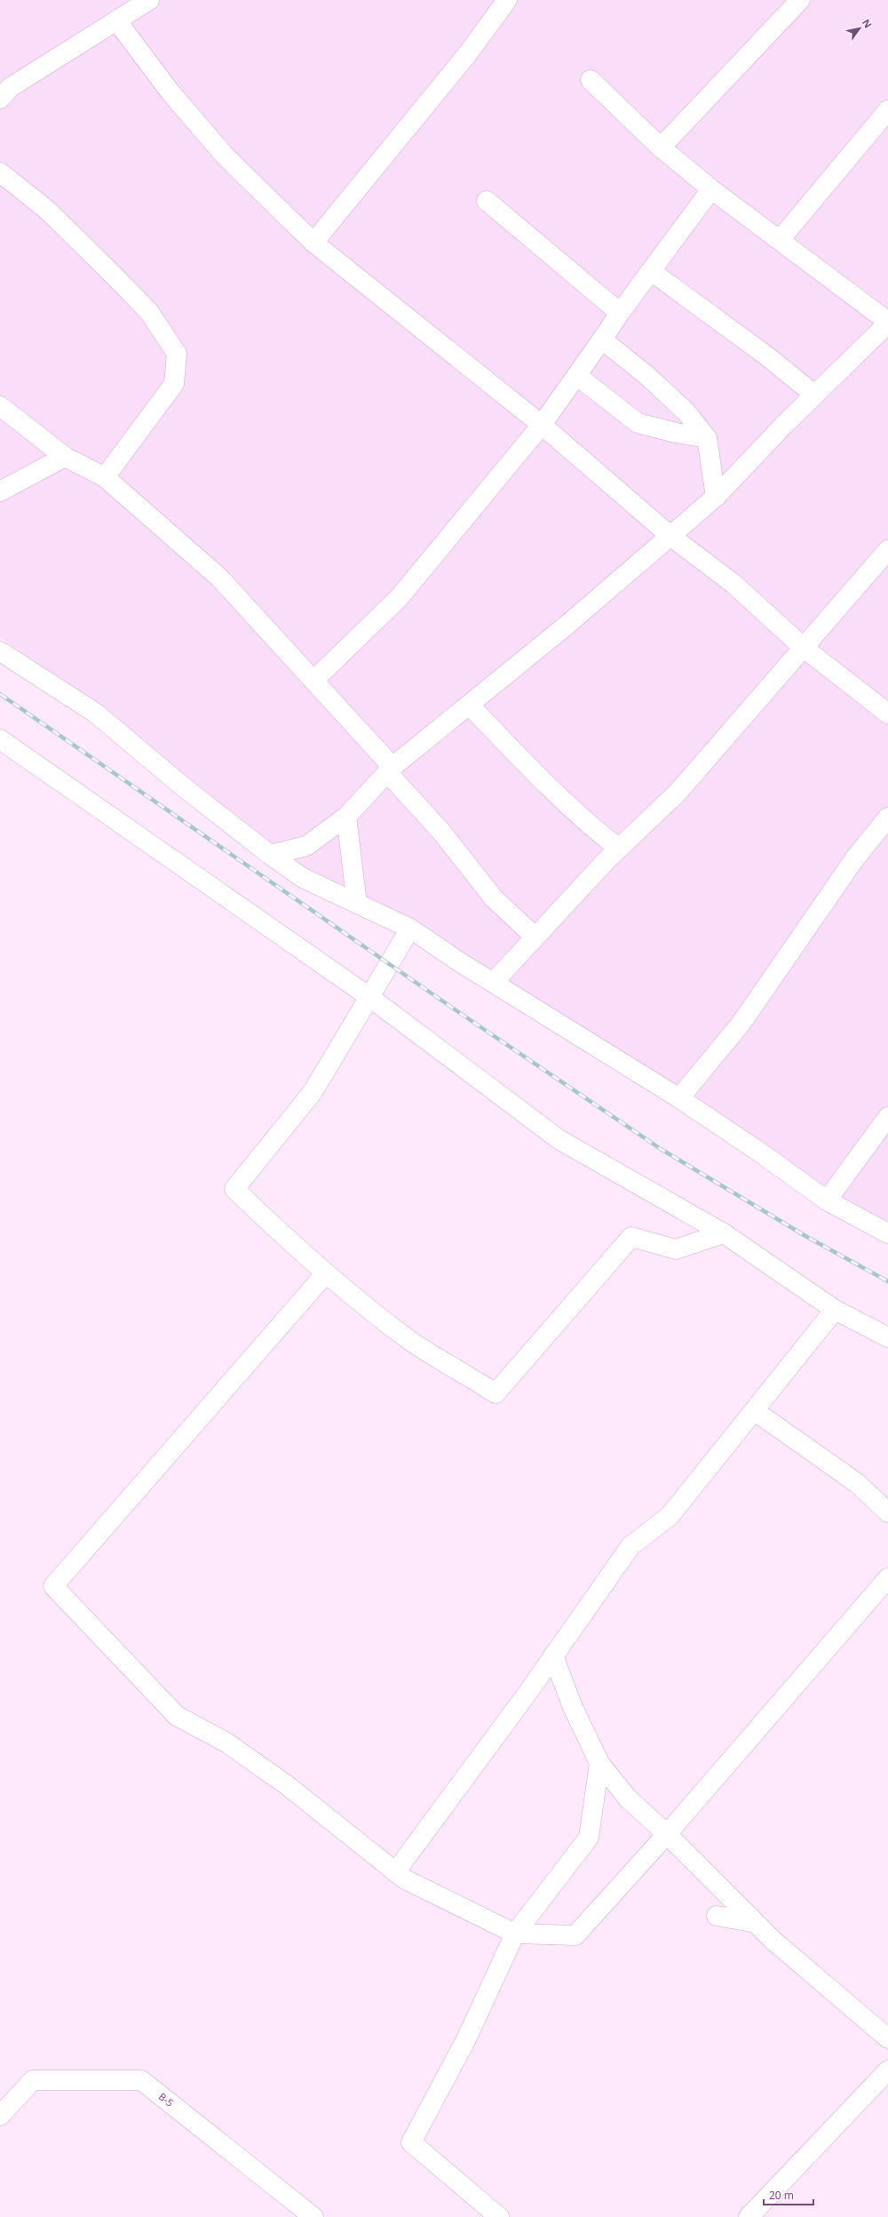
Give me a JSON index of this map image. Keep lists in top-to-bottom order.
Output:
{
  "streets": {
    "street": ["B-5"]
  },
  "scale_bar": "20 m",
  "north": "top right"
}
